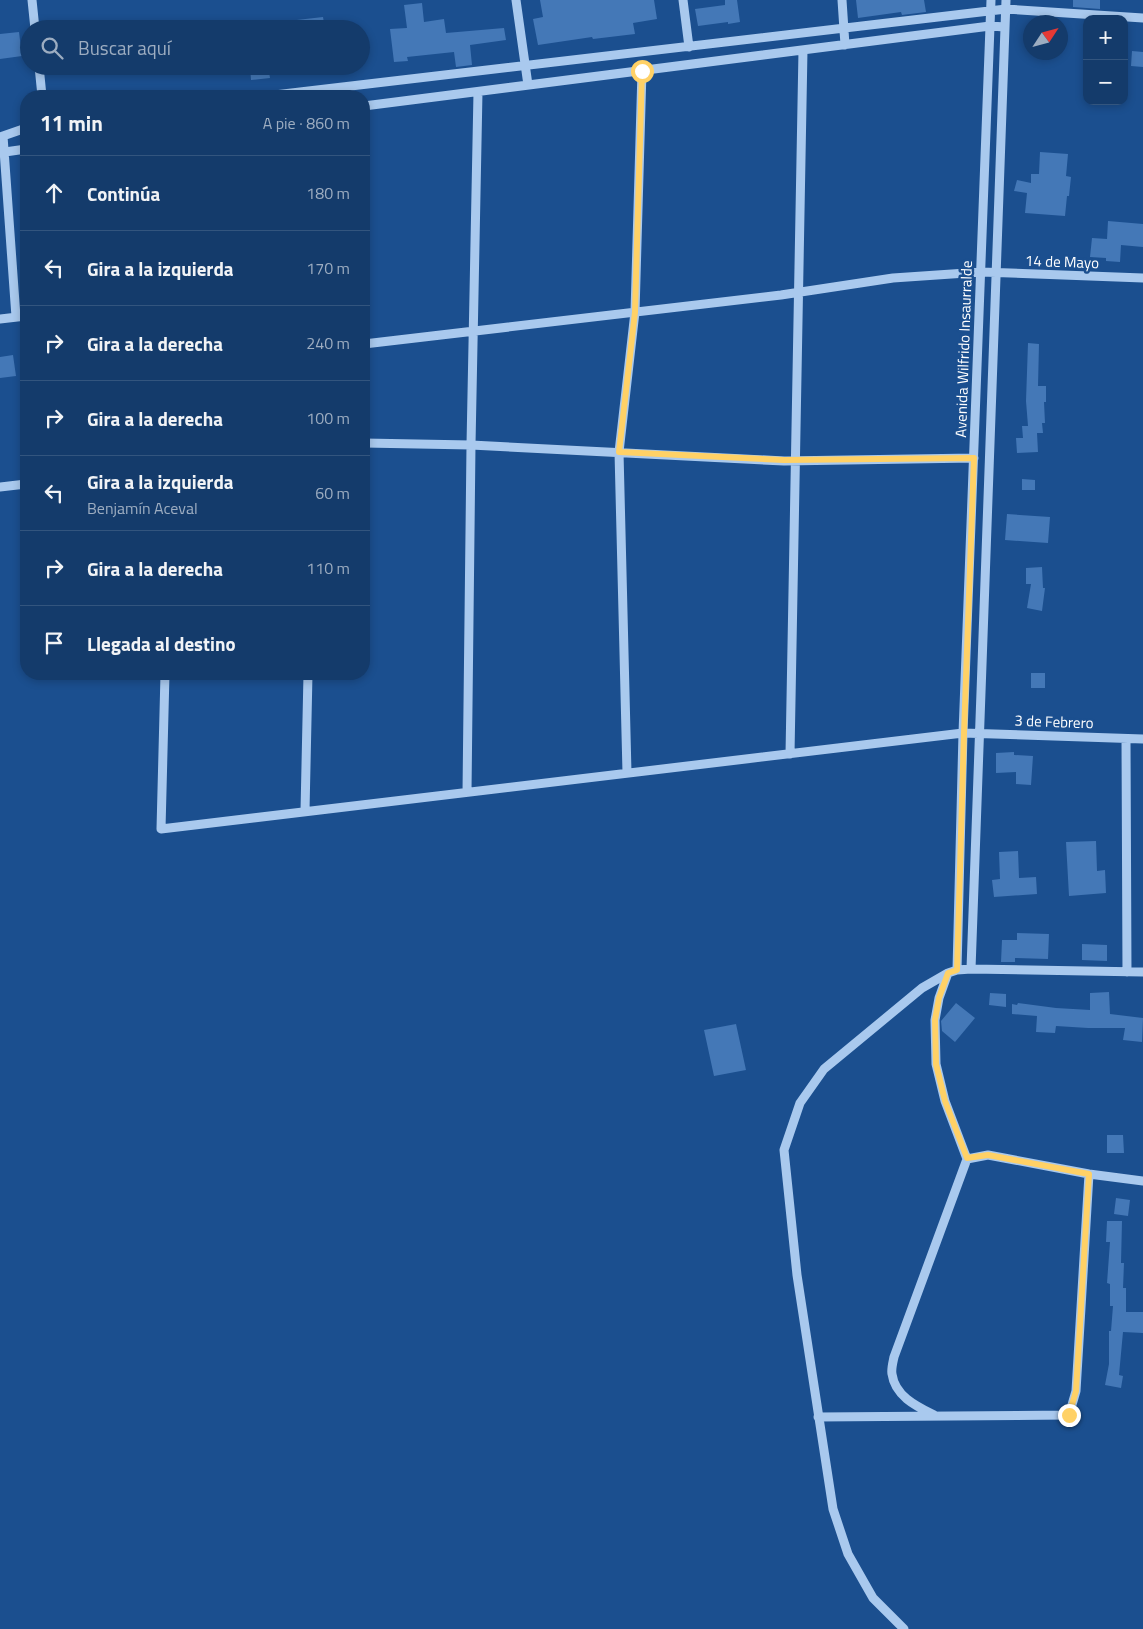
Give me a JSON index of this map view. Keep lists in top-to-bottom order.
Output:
{
  "streets": {
    "street": ["14 de Mayo", "Avenida Wilfrido Insaurralde", "3 de Febrero"]
  },
  "crossings": [
    ["14 de Mayo", "Avenida Wilfrido Insaurralde"],
    ["Avenida Wilfrido Insaurralde", "3 de Febrero"]
  ],
  "north": "top right",
  "page": {
    "map_buttons": ["+", "−"],
    "search": "Buscar aquí",
    "heading": ["11 min", "A pie · 860 m"],
    "list": [
      ["Continúa", "180 m"],
      ["Gira a la izquierda", "170 m"],
      ["Gira a la derecha", "240 m"],
      ["Gira a la derecha", "100 m"],
      ["Gira a la izquierda", "Benjamín Aceval", "60 m"],
      ["Gira a la derecha", "110 m"],
      "Llegada al destino"
    ]
  }
}
